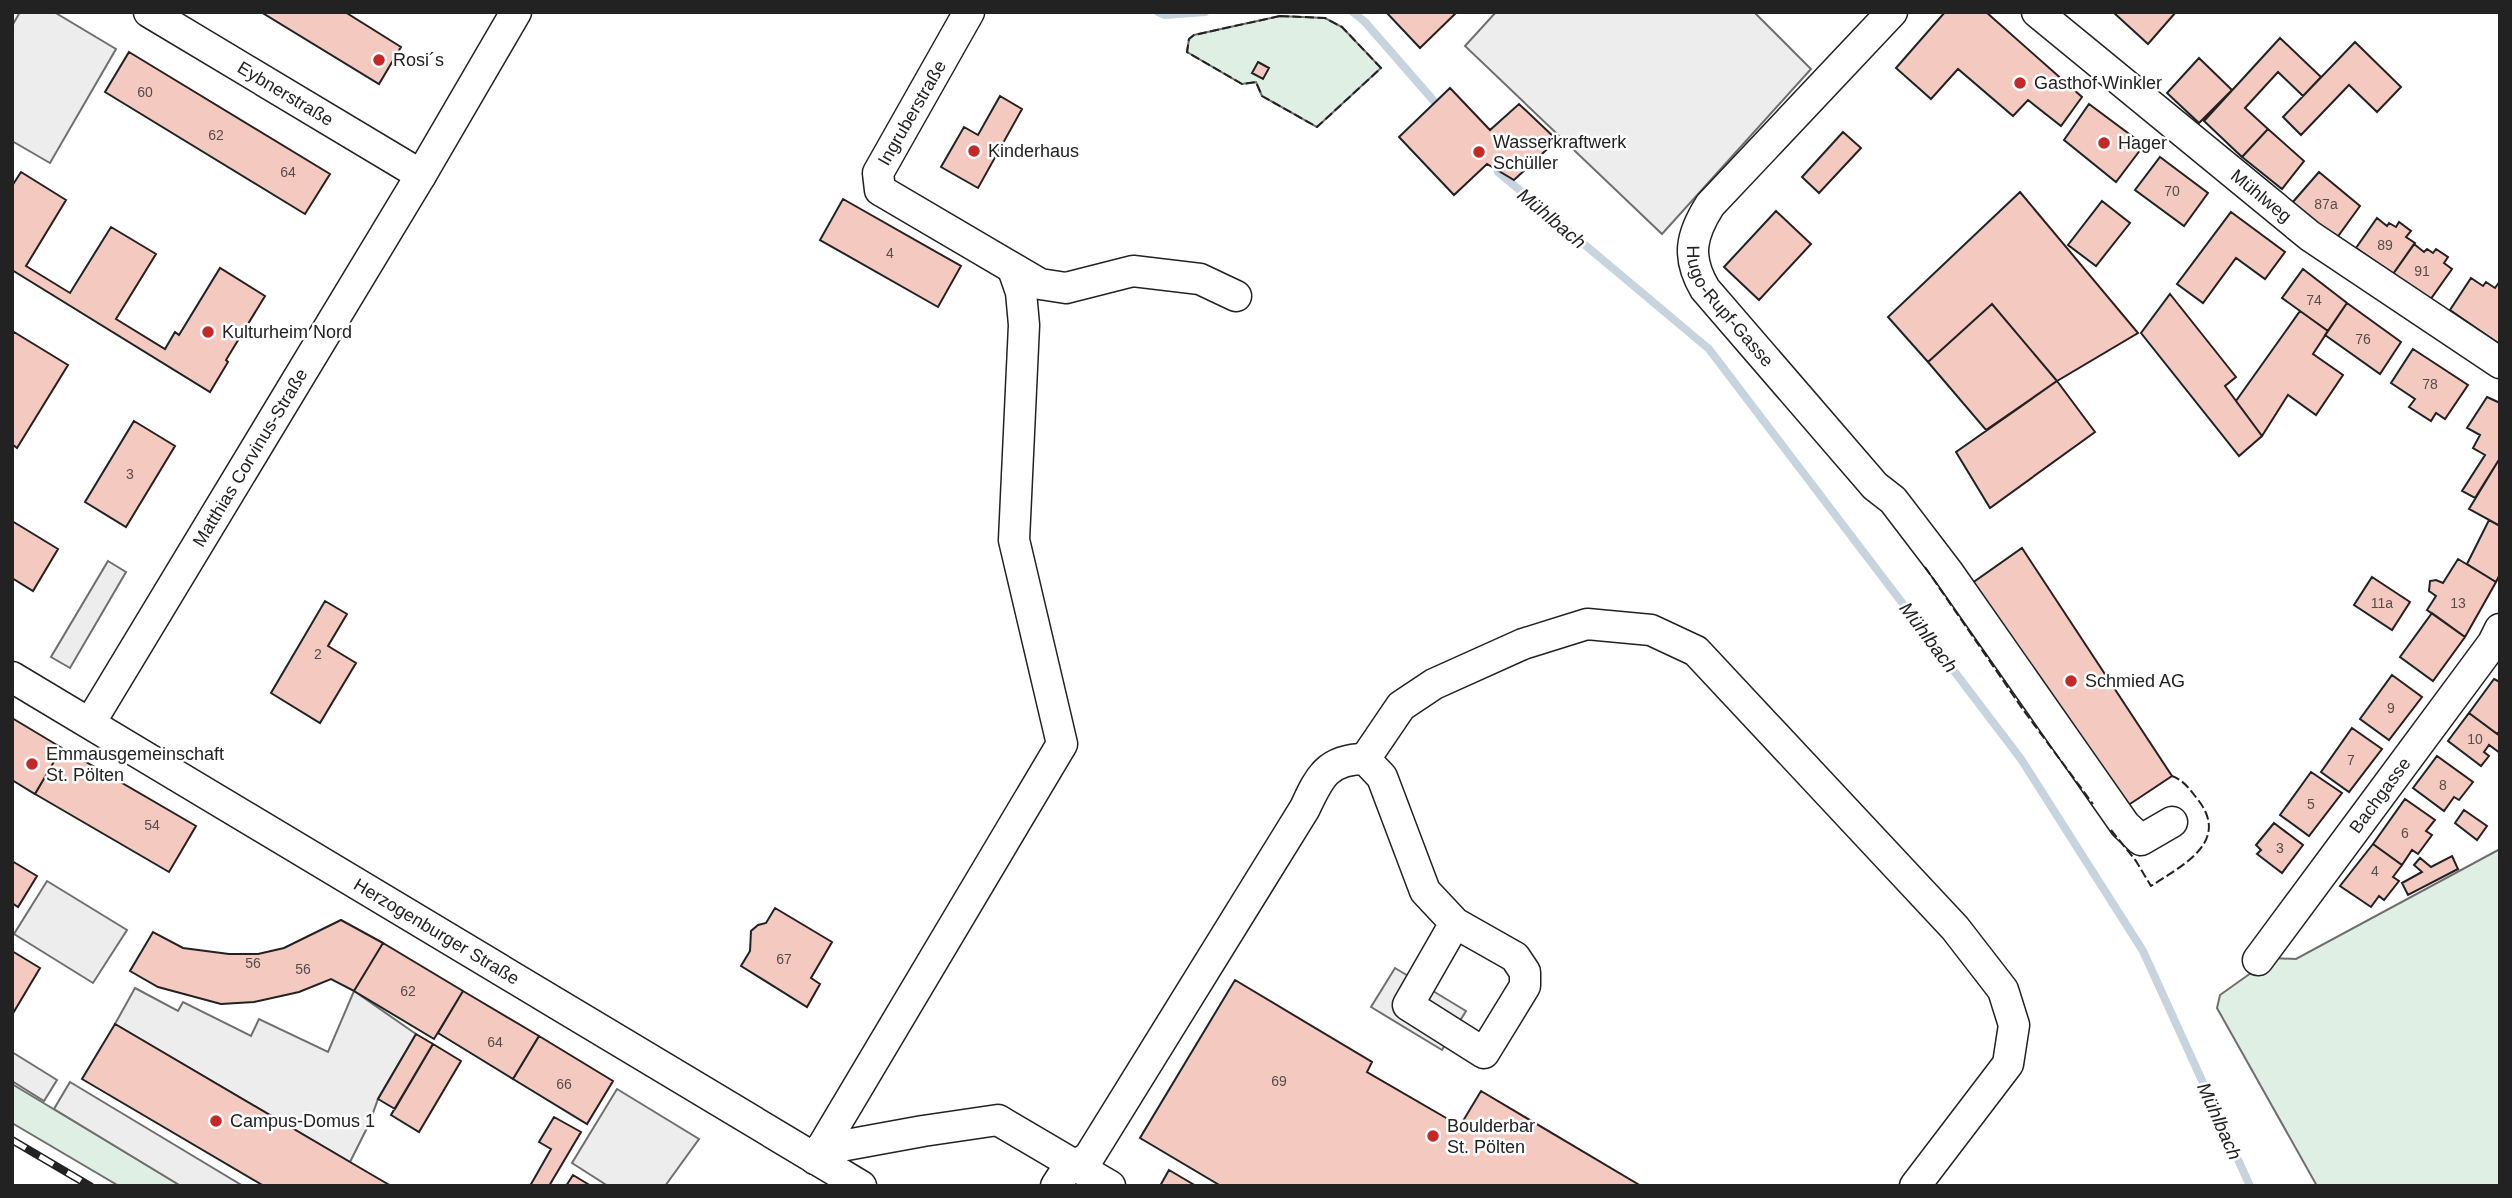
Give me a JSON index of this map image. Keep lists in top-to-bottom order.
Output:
{
  "streets": {
    "street": [
      "Eybnerstraße",
      "Ingruberstraße",
      "Mühlweg",
      "Hugo-Rupf-Gasse",
      "Matthias Corvinus-Straße",
      "Bachgasse",
      "Herzogenburger Straße"
    ]
  },
  "crossings": [
    ["Eybnerstraße", "Matthias Corvinus-Straße"],
    ["Matthias Corvinus-Straße", "Herzogenburger Straße"]
  ],
  "water": ["Mühlbach"],
  "places": [
    "Rosi´s",
    "Gasthof Winkler",
    "Hager",
    "Kinderhaus",
    "Wasserkraftwerk Schüller",
    "Kulturheim Nord",
    "Schmied AG",
    "Emmausgemeinschaft St. Pölten",
    "Campus-Domus 1",
    "Boulderbar St. Pölten"
  ],
  "house_numbers": [
    "60",
    "62",
    "64",
    "70",
    "87a",
    "89",
    "4",
    "91",
    "74",
    "76",
    "78",
    "3",
    "11a",
    "13",
    "2",
    "9",
    "10",
    "7",
    "8",
    "5",
    "54",
    "6",
    "3",
    "4",
    "67",
    "56",
    "56",
    "62",
    "64",
    "69",
    "66"
  ]
}
